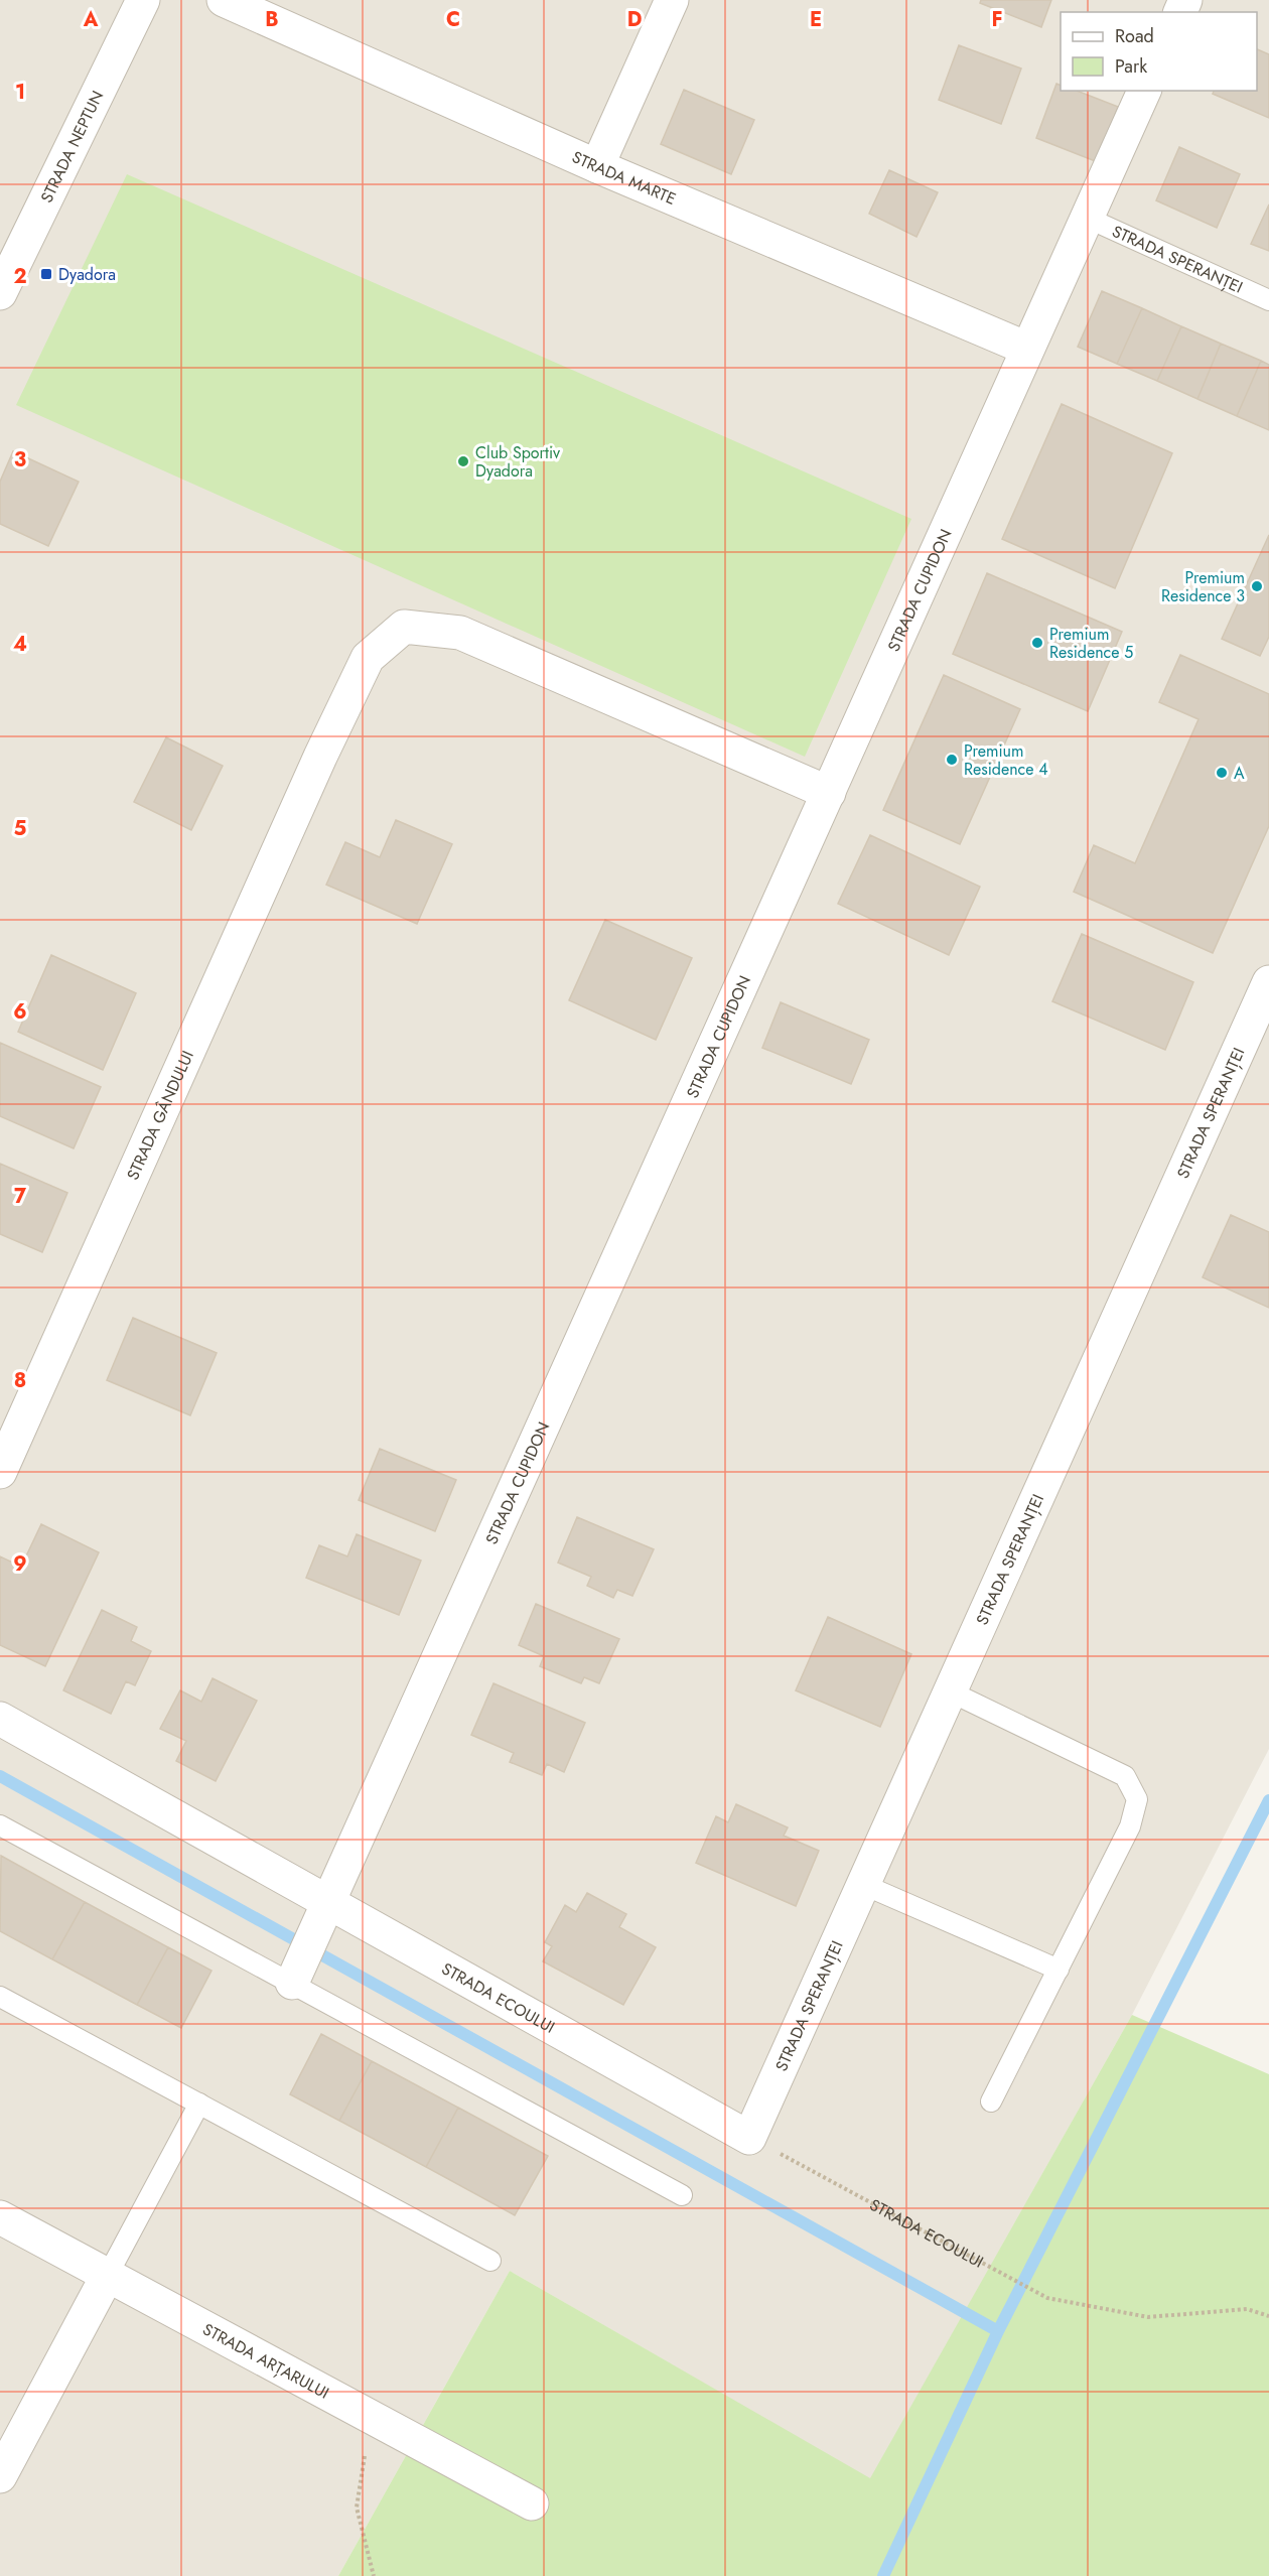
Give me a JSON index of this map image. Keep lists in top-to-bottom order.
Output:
{
  "streets": {
    "street": [
      "STRADA NEPTUN",
      "STRADA MARTE",
      "STRADA SPERANȚEI",
      "STRADA CUPIDON",
      "STRADA GÂNDULUI",
      "STRADA ECOULUI",
      "STRADA ARȚARULUI"
    ]
  },
  "crossings": [
    ["STRADA MARTE", "STRADA CUPIDON"],
    ["STRADA SPERANȚEI", "STRADA CUPIDON"],
    ["STRADA SPERANȚEI", "STRADA ECOULUI"],
    ["STRADA CUPIDON", "STRADA GÂNDULUI"],
    ["STRADA CUPIDON", "STRADA ECOULUI"]
  ],
  "places": {
    "transit": ["Dyadora"],
    "other": [
      "Club Sportiv Dyadora",
      "Premium Residence 3",
      "Premium Residence 5",
      "Premium Residence 4",
      "A"
    ]
  },
  "legend": ["Road", "Park"],
  "grid": {
    "columns": [
      "A",
      "B",
      "C",
      "D",
      "E",
      "F"
    ],
    "rows": [
      "1",
      "2",
      "3",
      "4",
      "5",
      "6",
      "7",
      "8",
      "9"
    ]
  }
}
